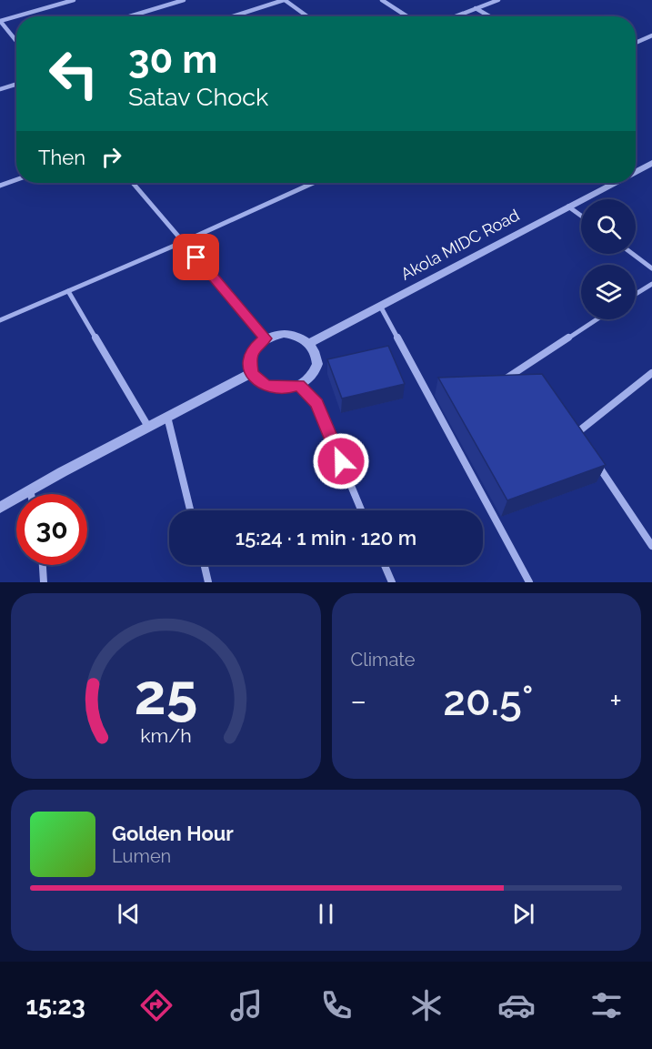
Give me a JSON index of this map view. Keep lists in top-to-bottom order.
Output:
{
  "streets": {
    "street": ["Akola MIDC Road"]
  },
  "page": {
    "turn": ["30 m", "Satav Chock"],
    "then": "Then",
    "limit": "30",
    "trip": "15:24 · 1 min · 120 m",
    "tile": "Climate",
    "heat": ["−", "20.5°", "+"],
    "song": ["Golden Hour", "Lumen"],
    "tabs": "15:23",
    "gauge": ["25", "km/h"]
  }
}
